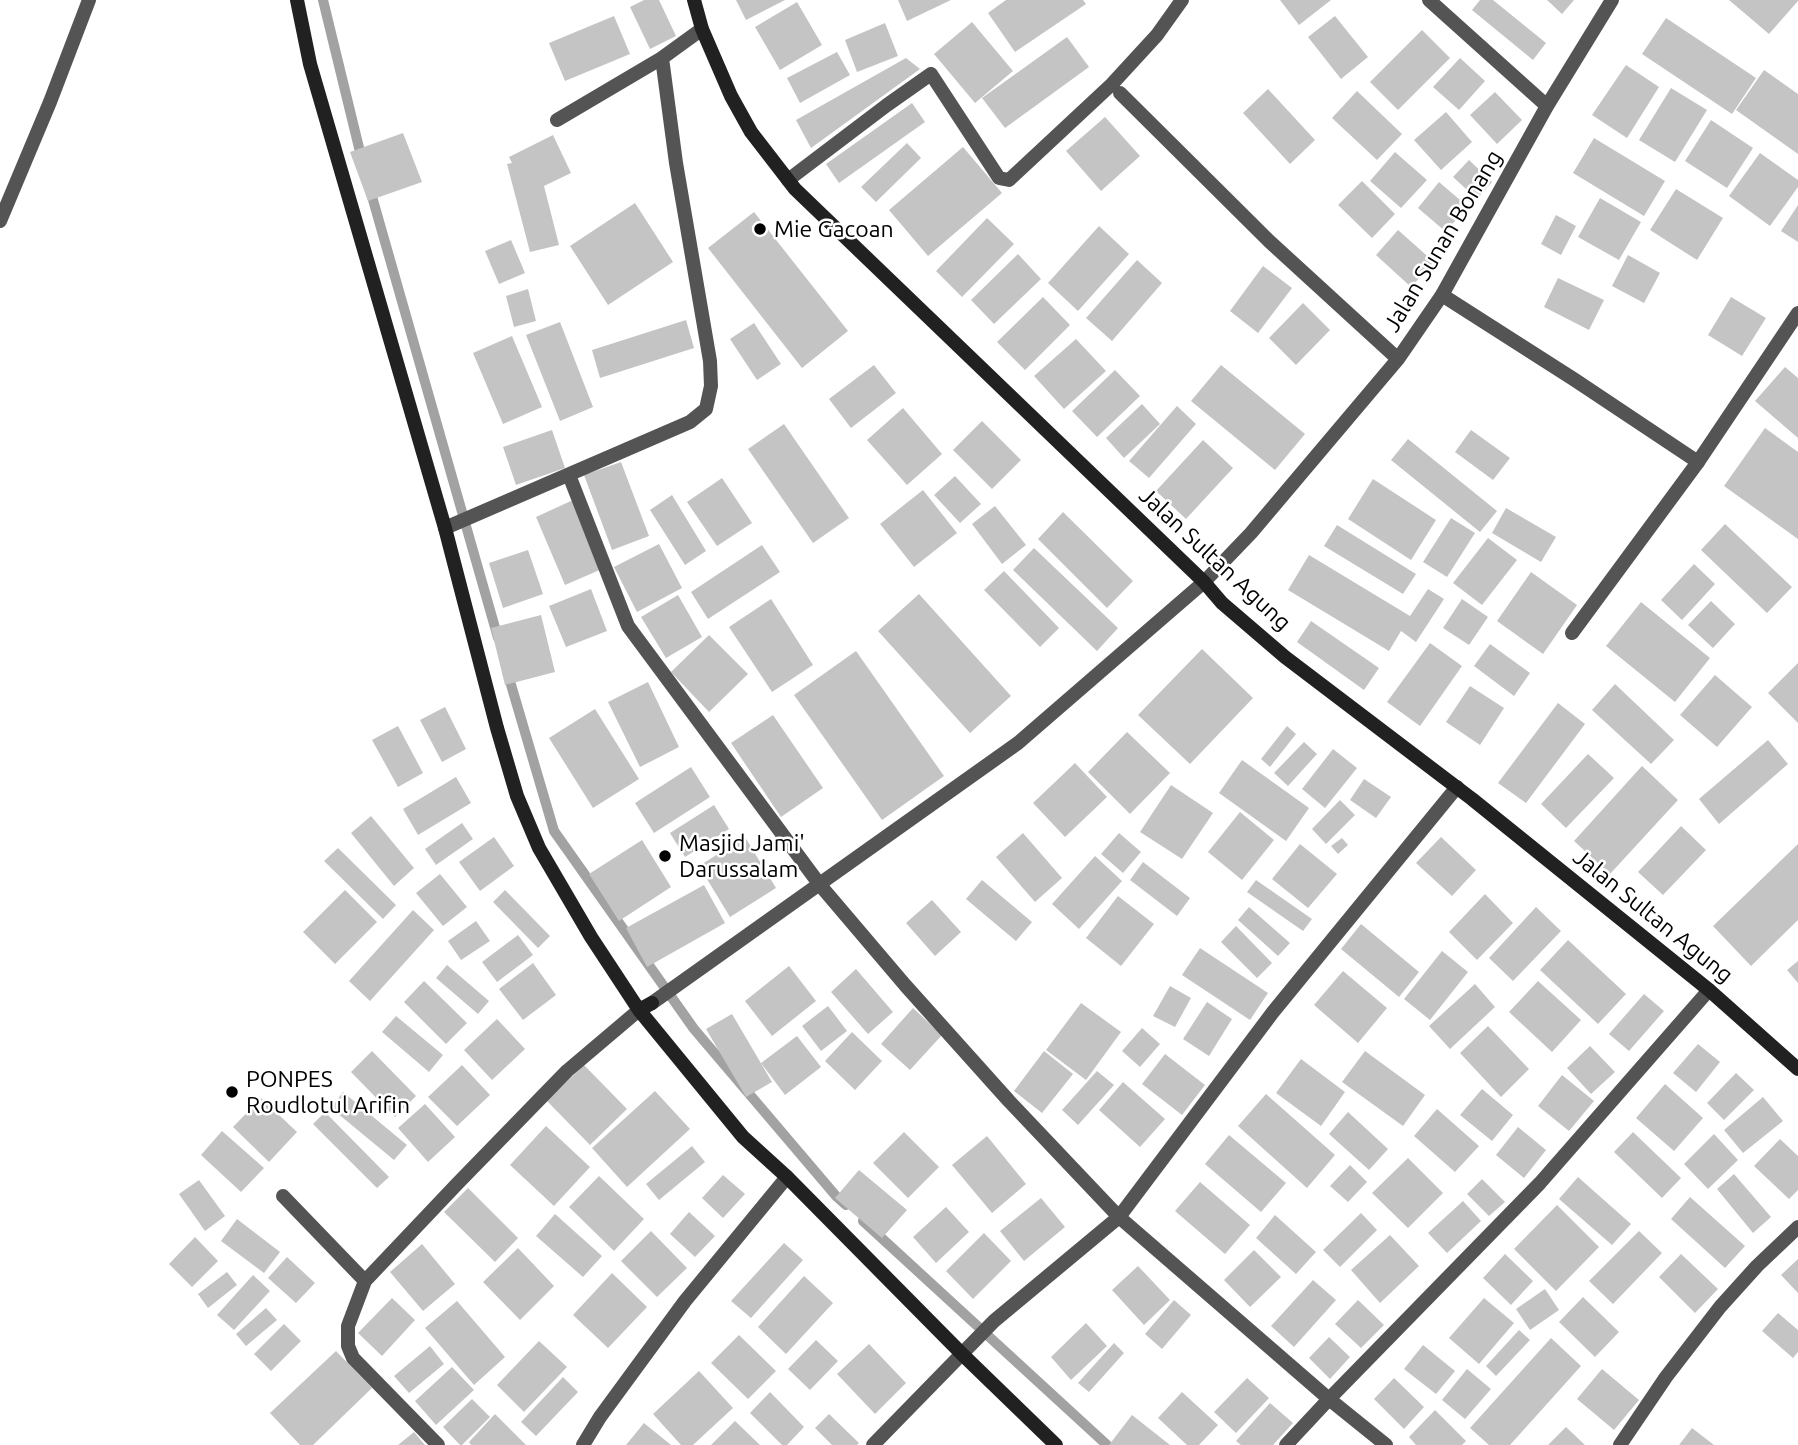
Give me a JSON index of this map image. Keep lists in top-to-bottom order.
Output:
{
  "streets": {
    "main road": ["Jalan Sultan Agung"],
    "street": ["Jalan Sunan Bonang"]
  },
  "crossings": [
    ["Jalan Sunan Bonang", "Jalan Sultan Agung"]
  ],
  "places": ["Mie Gacoan", "Masjid Jami' Darussalam", "PONPES Roudlotul Arifin"]
}
